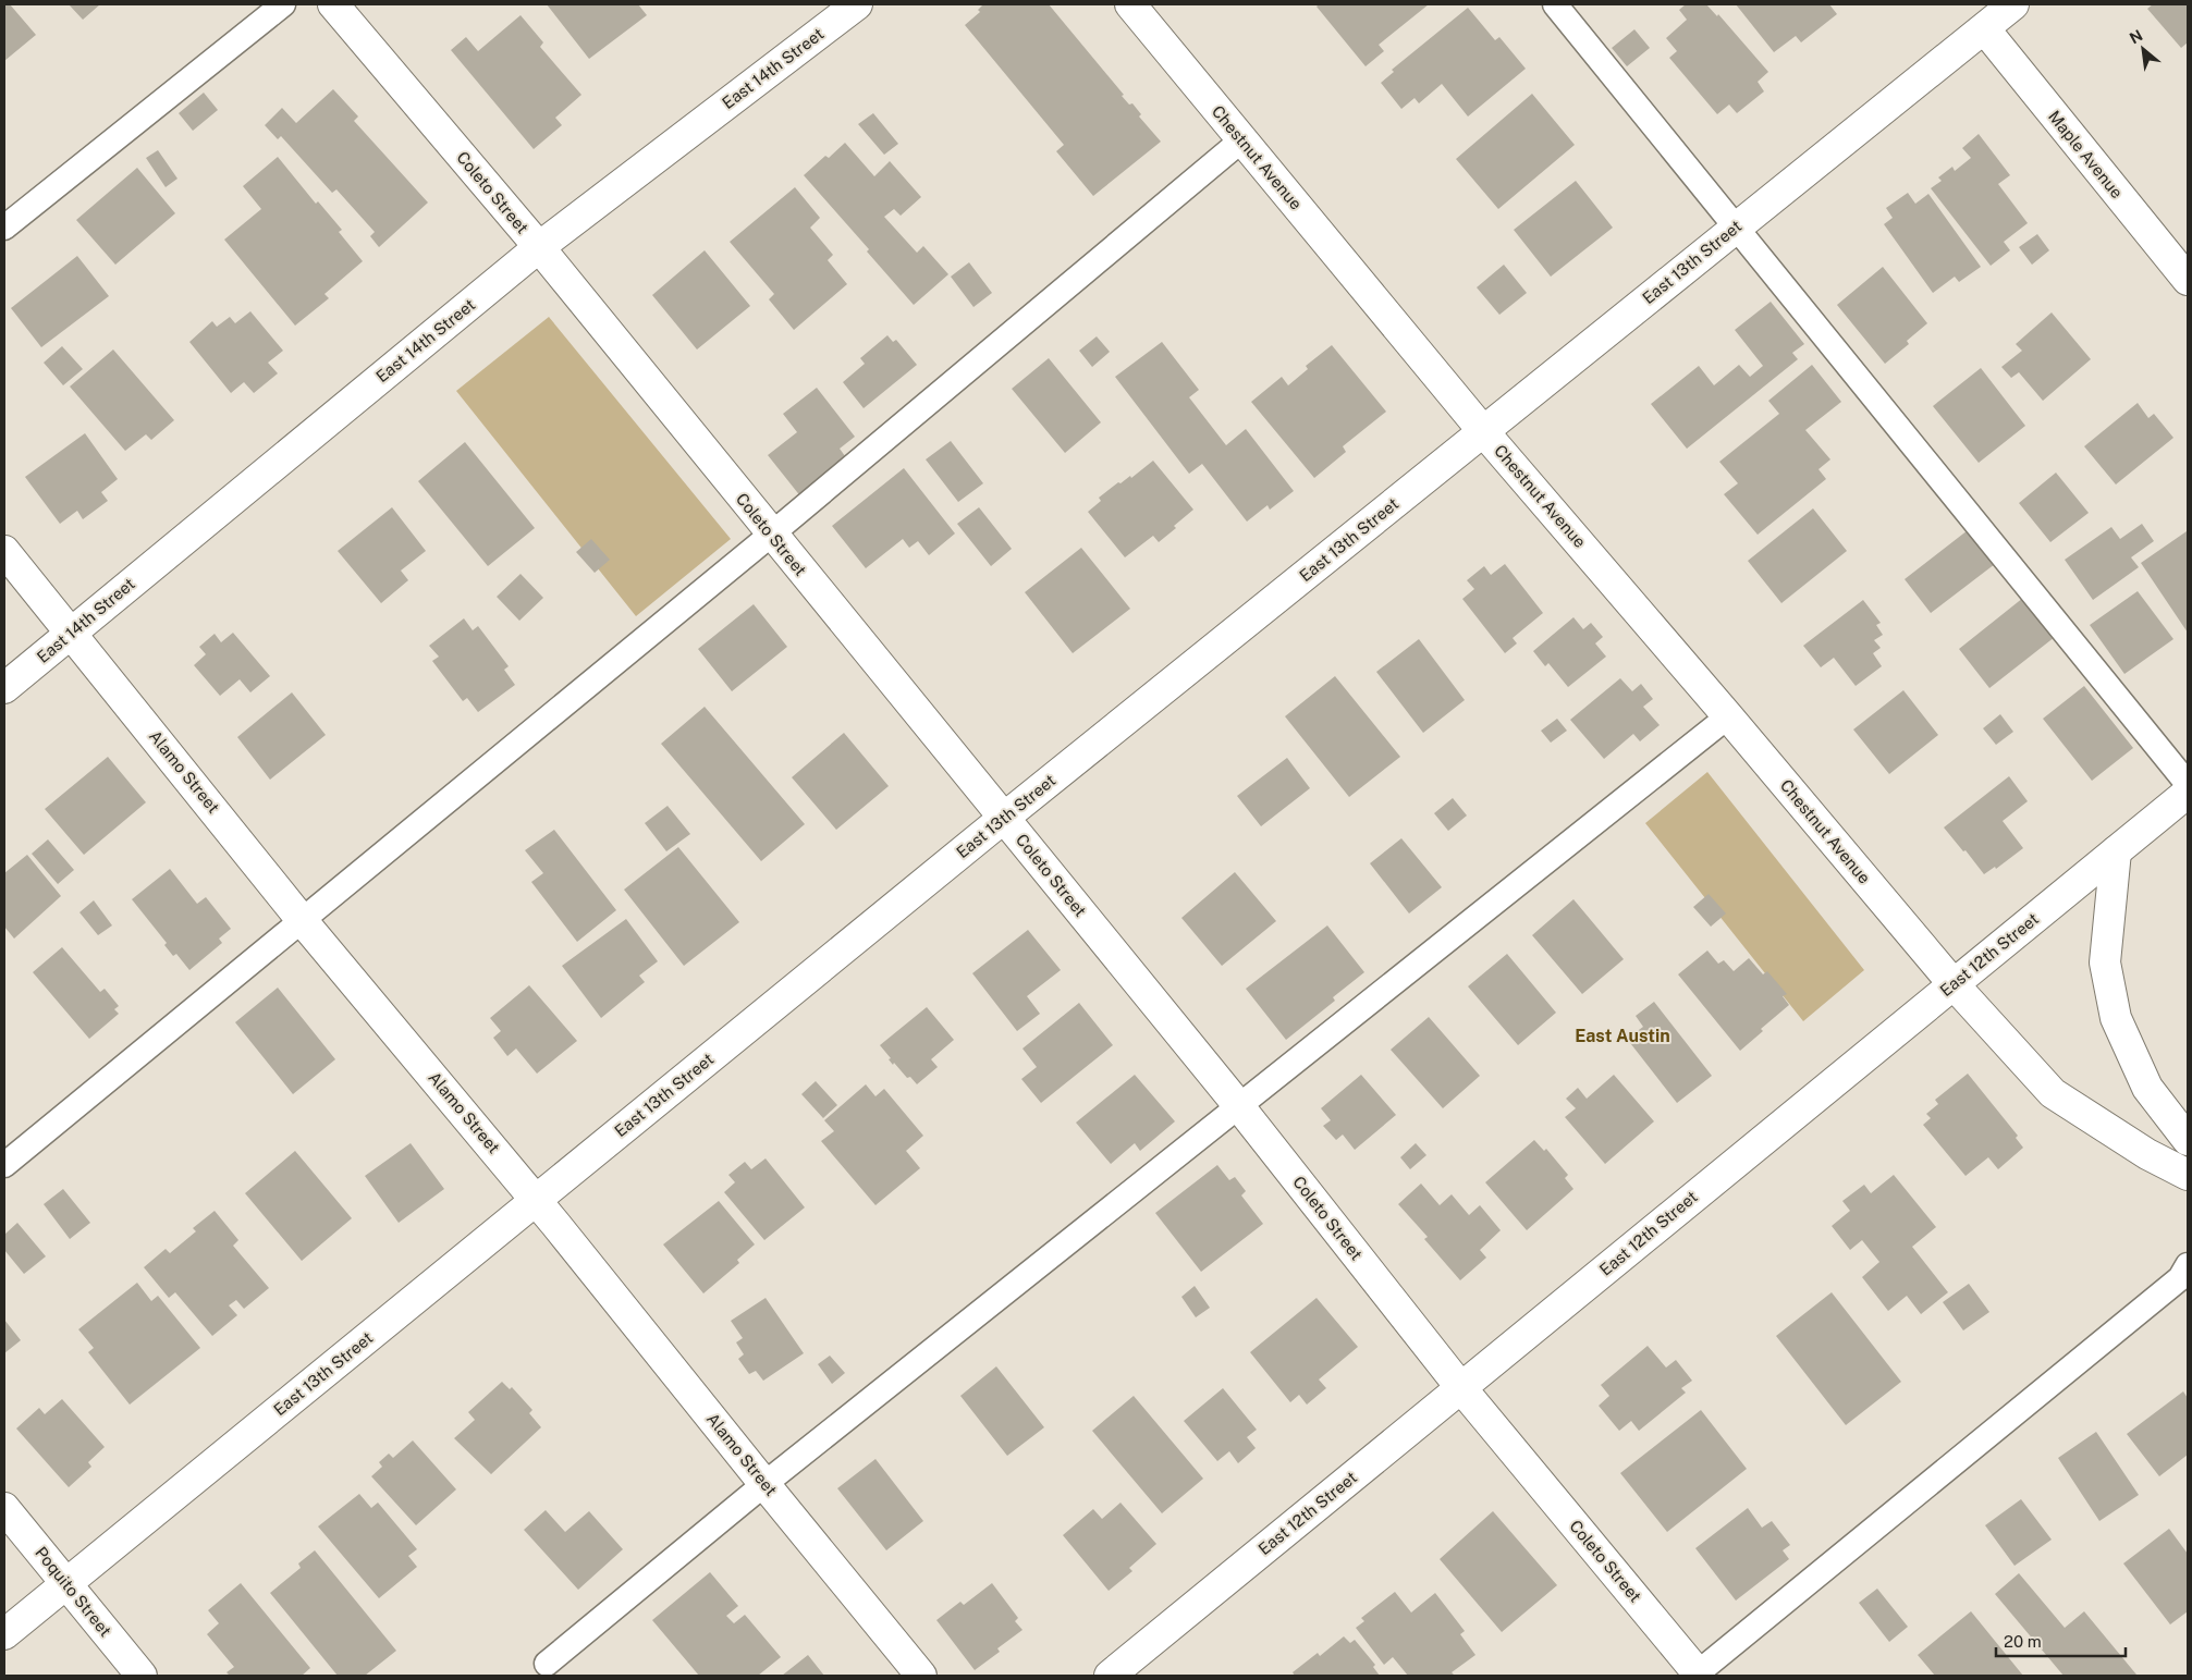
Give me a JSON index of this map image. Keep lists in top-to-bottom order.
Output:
{
  "streets": {
    "street": [
      "East 14th Street",
      "Maple Avenue",
      "Chestnut Avenue",
      "Coleto Street",
      "East 13th Street",
      "Alamo Street",
      "East 12th Street",
      "Poquito Street"
    ]
  },
  "crossings": [
    ["East 14th Street", "Coleto Street"],
    ["East 14th Street", "Alamo Street"],
    ["Maple Avenue", "East 13th Street"],
    ["Chestnut Avenue", "East 13th Street"],
    ["Chestnut Avenue", "East 12th Street"],
    ["Coleto Street", "East 13th Street"],
    ["Coleto Street", "East 12th Street"],
    ["East 13th Street", "Alamo Street"],
    ["East 13th Street", "Poquito Street"]
  ],
  "districts": ["East Austin"],
  "scale_bar": "20 m",
  "north": "top left"
}
